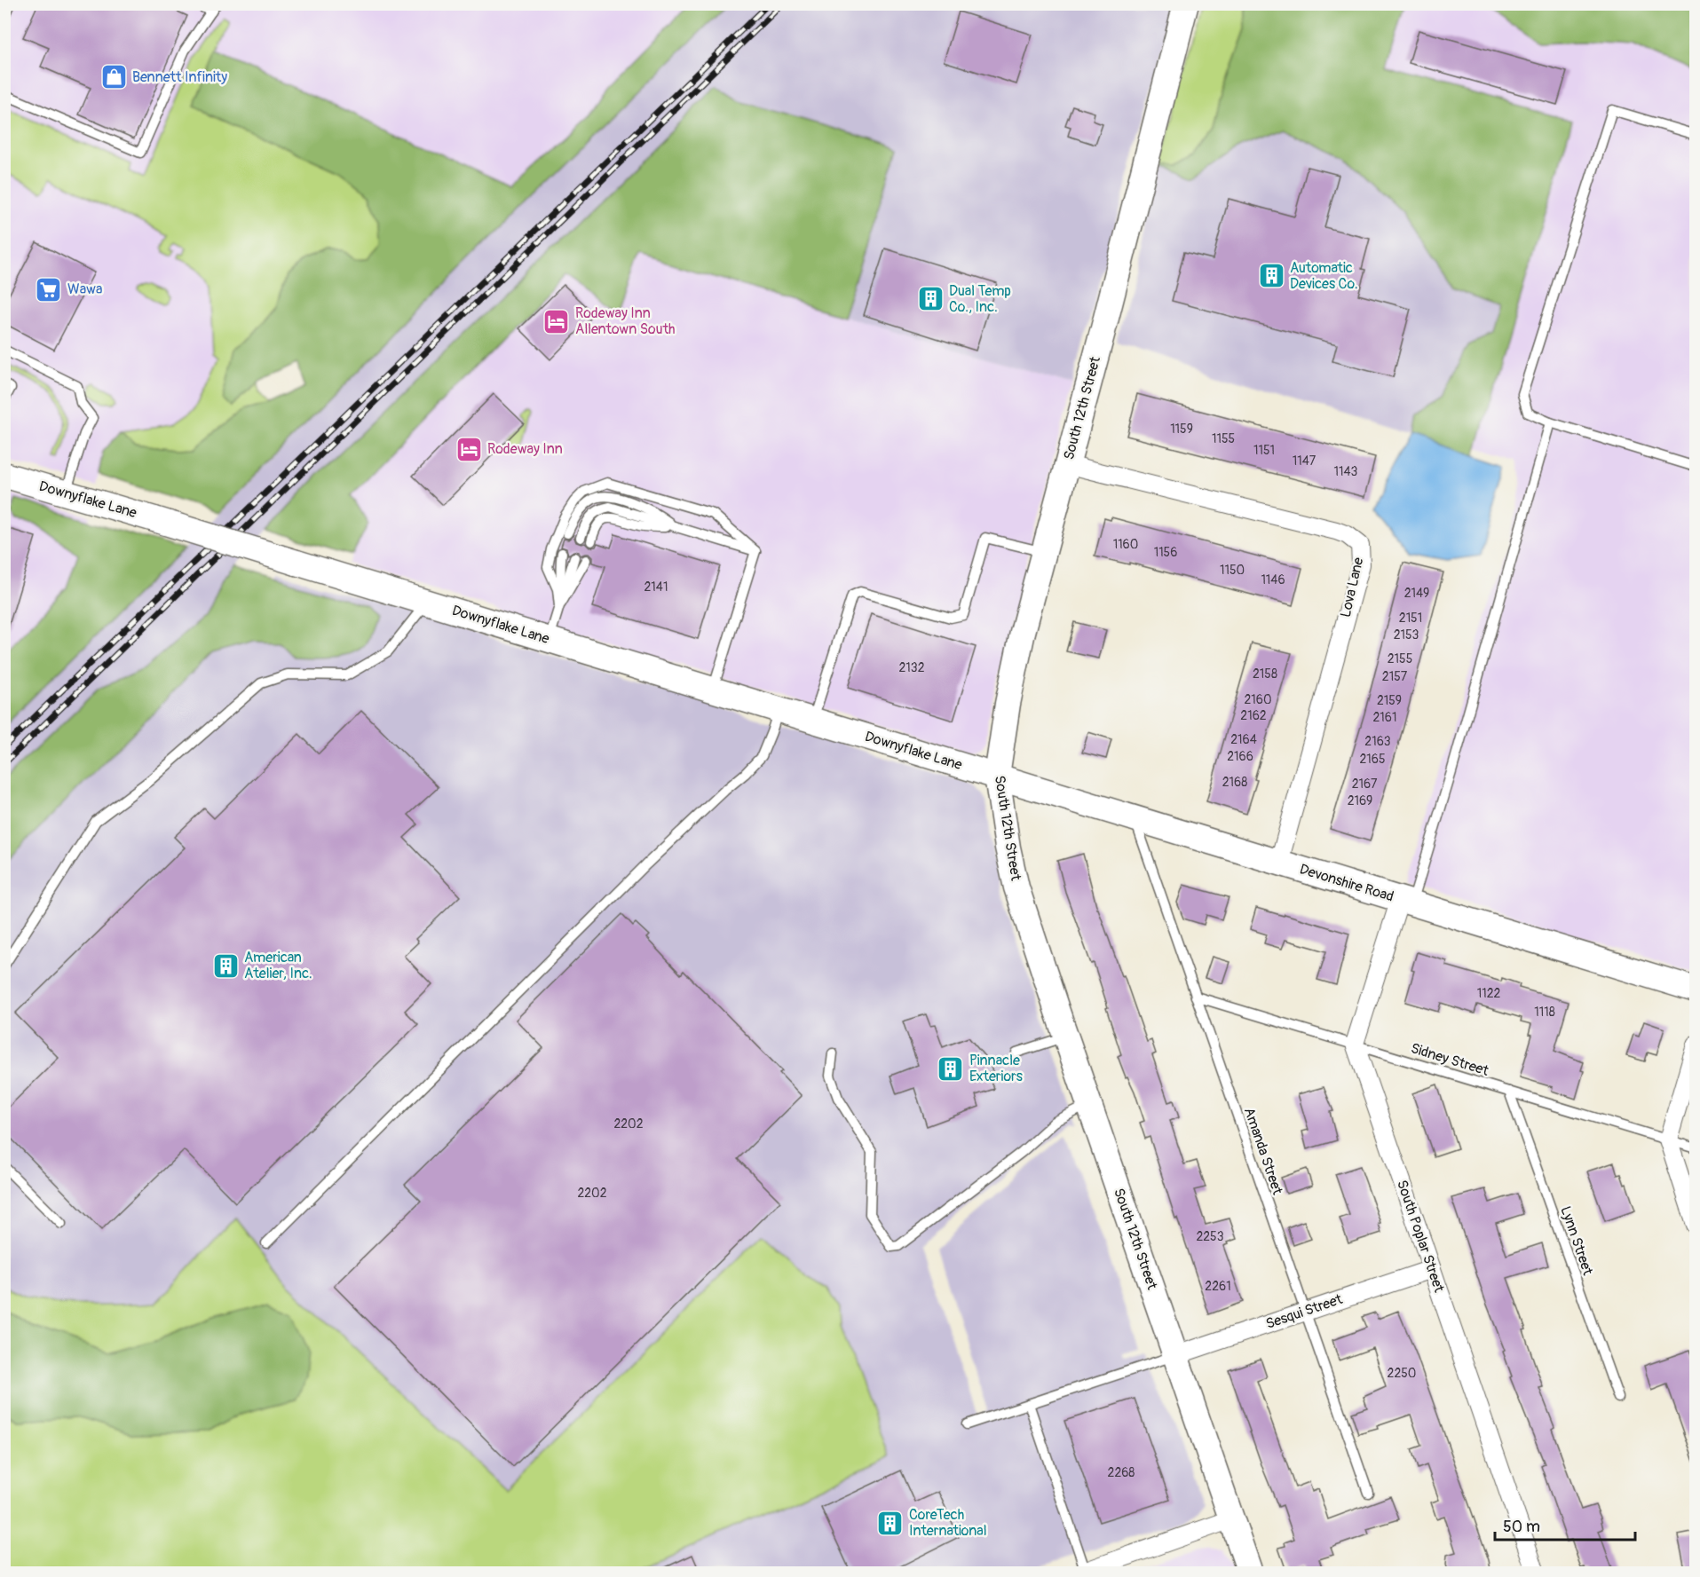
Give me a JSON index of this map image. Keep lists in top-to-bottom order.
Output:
{
  "streets": {
    "street": [
      "South 12th Street",
      "Downyflake Lane",
      "Lova Lane",
      "Devonshire Road",
      "South Poplar Street",
      "Sesqui Street"
    ],
    "lane": ["Sidney Street", "Amanda Street", "Lynn Street"]
  },
  "crossings": [
    ["South 12th Street", "Downyflake Lane"],
    ["South 12th Street", "Lova Lane"],
    ["South 12th Street", "Devonshire Road"],
    ["South 12th Street", "Sesqui Street"],
    ["Downyflake Lane", "Devonshire Road"],
    ["Lova Lane", "Devonshire Road"],
    ["Devonshire Road", "Amanda Street"],
    ["Sidney Street", "Amanda Street"],
    ["Sidney Street", "South Poplar Street"],
    ["Sidney Street", "Lynn Street"],
    ["Amanda Street", "Sesqui Street"],
    ["South Poplar Street", "Sesqui Street"]
  ],
  "places": {
    "shop": ["Bennett Infinity"],
    "building": [
      "Automatic Devices Co.",
      "Dual Temp Co., Inc.",
      "American Atelier, Inc.",
      "Pinnacle Exteriors",
      "CoreTech International"
    ],
    "supermarket": ["Wawa"],
    "hotel": ["Rodeway Inn Allentown South", "Rodeway Inn"]
  },
  "house_numbers": [
    "1159",
    "1155",
    "1151",
    "1147",
    "1143",
    "1160",
    "1156",
    "1150",
    "1146",
    "2141",
    "2149",
    "2151",
    "2153",
    "2155",
    "2132",
    "2158",
    "2157",
    "2160",
    "2159",
    "2162",
    "2161",
    "2164",
    "2163",
    "2166",
    "2165",
    "2168",
    "2167",
    "2169",
    "1122",
    "1118",
    "2202",
    "2202",
    "2253",
    "2261",
    "2250",
    "2268"
  ],
  "scale_bar": "50 m"
}
